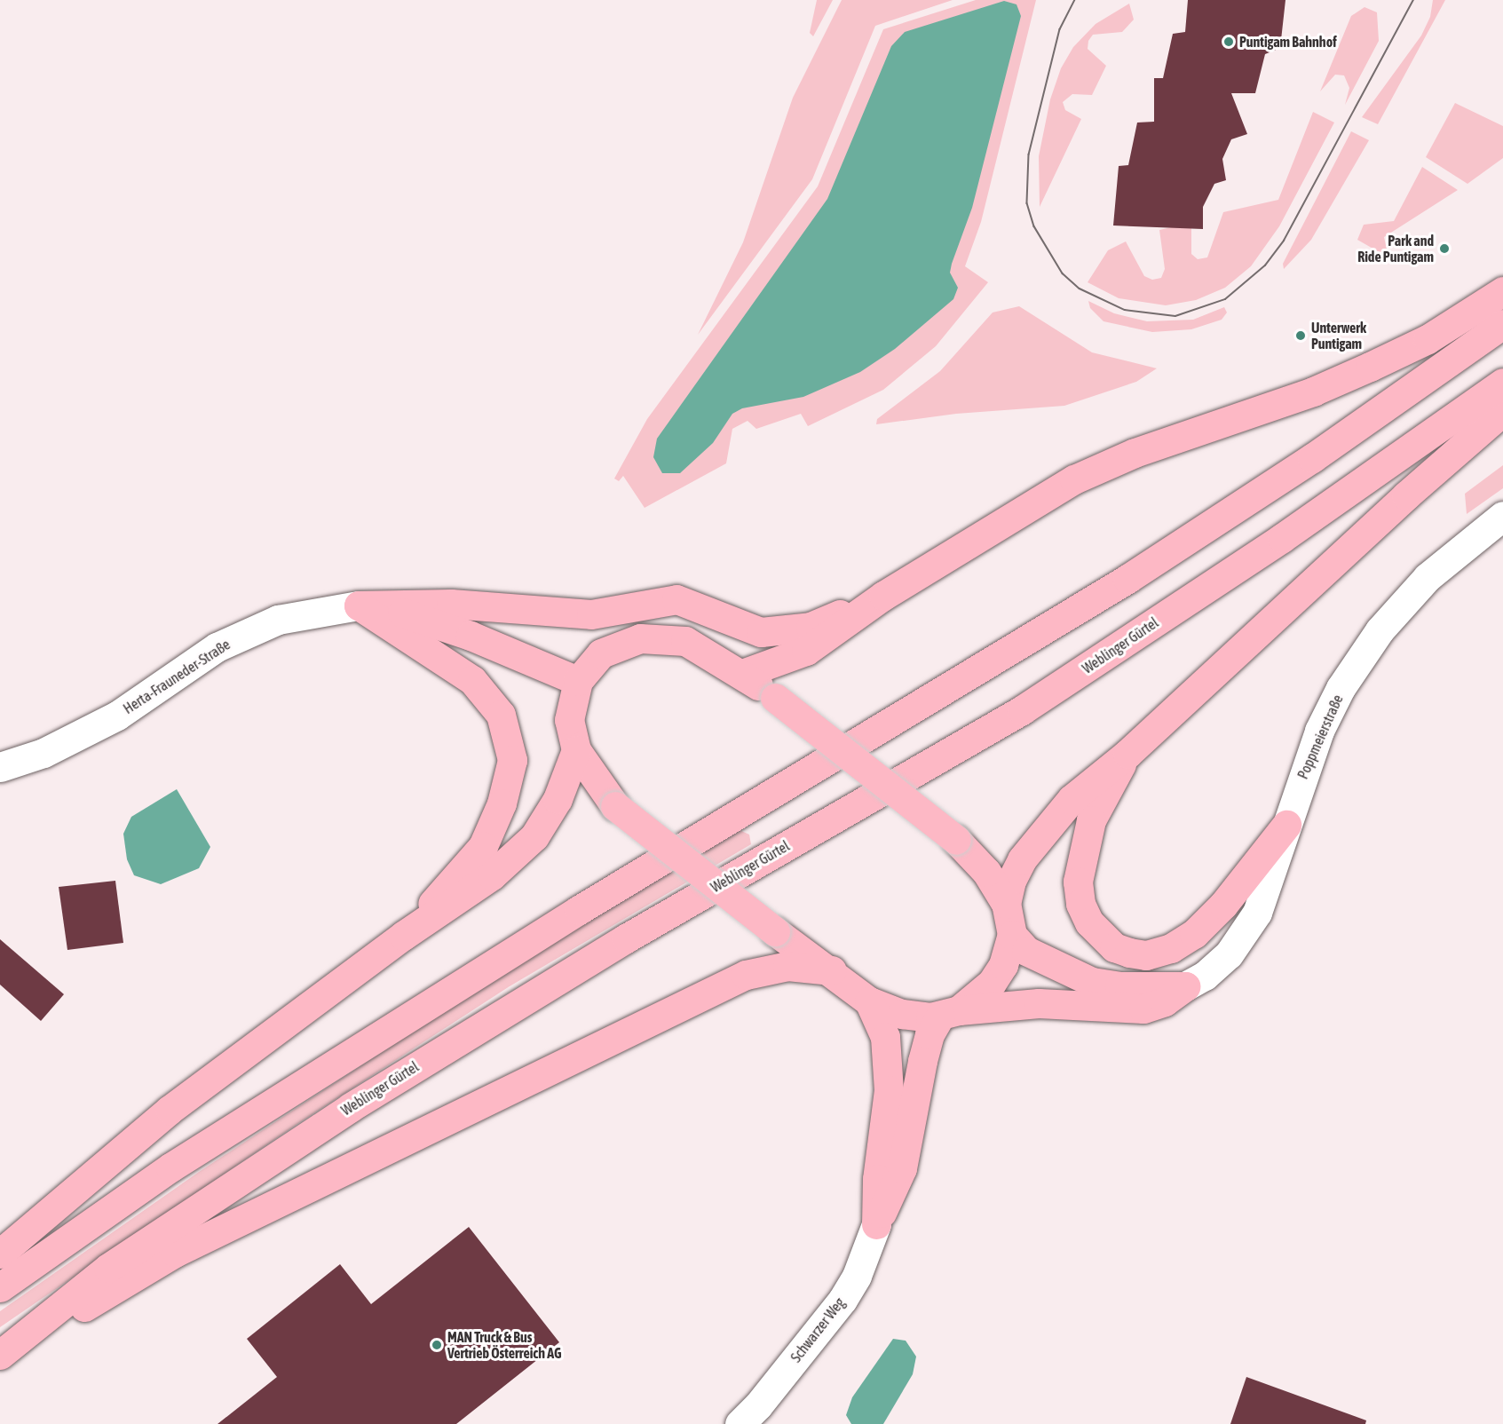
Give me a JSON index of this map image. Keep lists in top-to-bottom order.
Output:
{
  "streets": {
    "main road": ["Weblinger Gürtel"],
    "street": ["Herta-Frauneder-Straße", "Poppmeierstraße", "Schwarzer Weg"]
  },
  "places": [
    "Puntigam Bahnhof",
    "Park and Ride Puntigam",
    "Unterwerk Puntigam",
    "MAN Truck & Bus Vertrieb Österreich AG"
  ]
}
